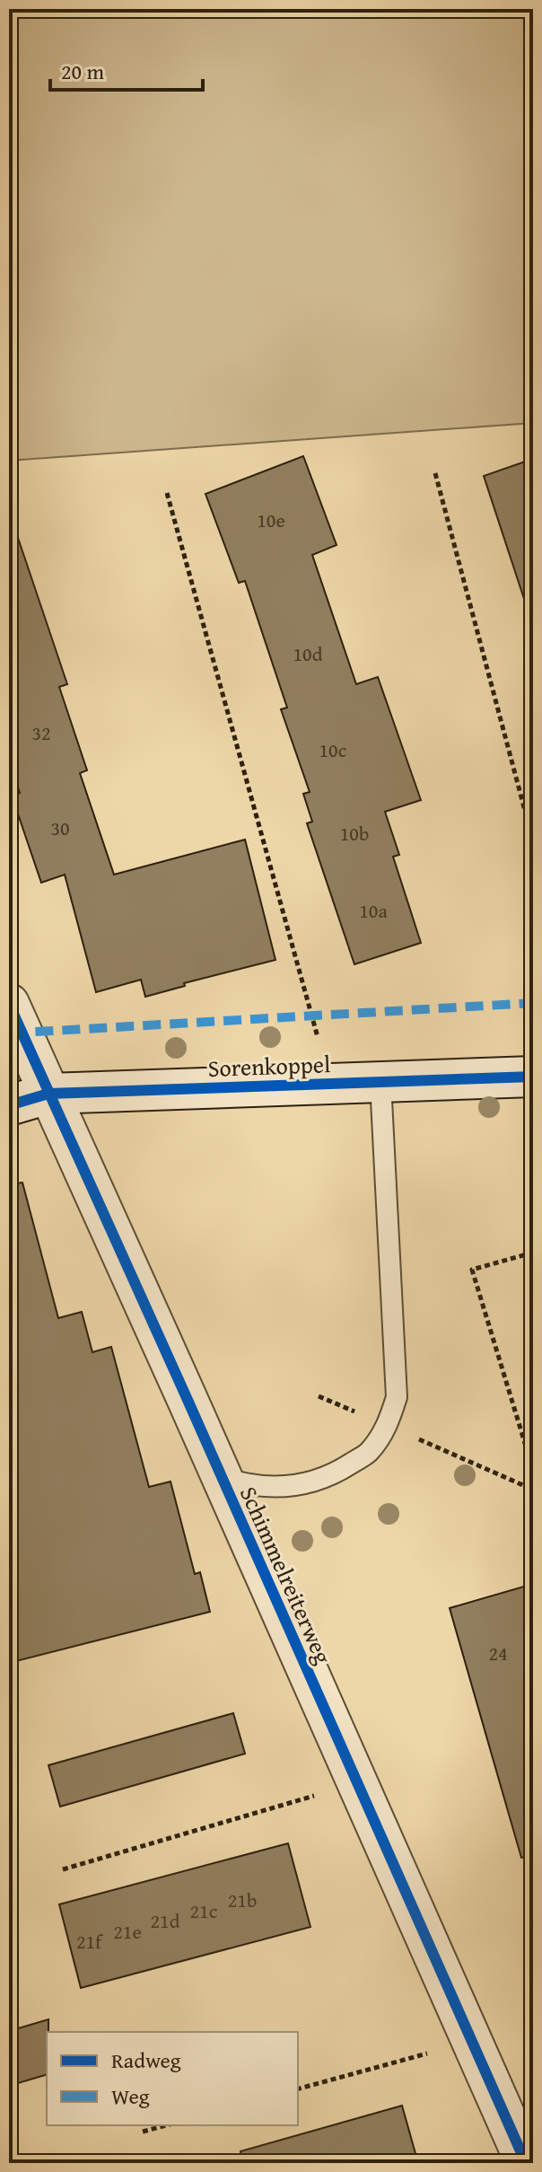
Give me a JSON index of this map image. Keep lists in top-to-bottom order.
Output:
{
  "streets": {
    "street": ["Sorenkoppel", "Schimmelreiterweg"]
  },
  "crossings": [
    ["Sorenkoppel", "Schimmelreiterweg"]
  ],
  "house_numbers": [
    "10e",
    "10d",
    "32",
    "10c",
    "30",
    "10b",
    "10a",
    "24",
    "21b",
    "21c",
    "21d",
    "21e",
    "21f"
  ],
  "legend": ["Radweg", "Weg"],
  "scale_bar": "20 m"
}
